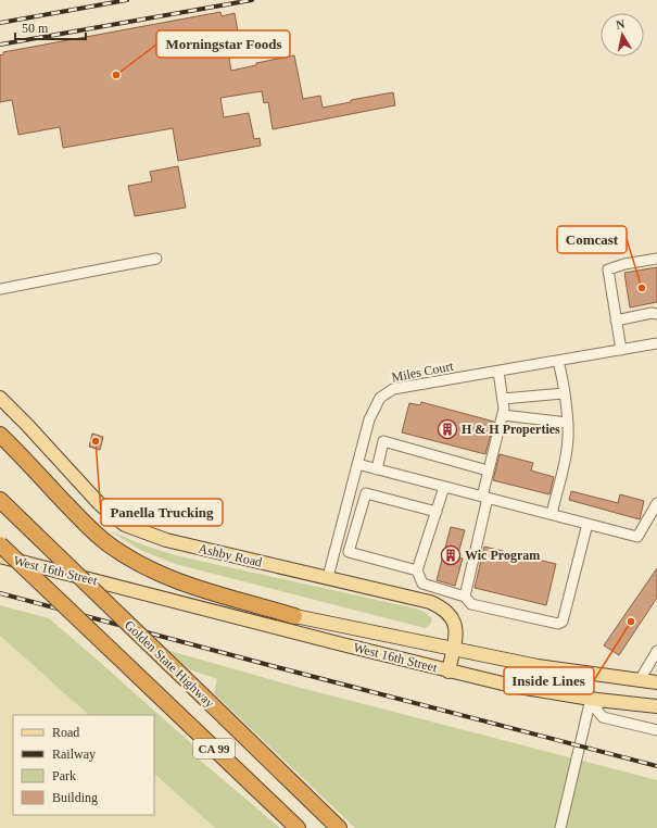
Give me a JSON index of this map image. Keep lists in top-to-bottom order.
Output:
{
  "streets": {
    "highway": ["Golden State Highway", "CA 99"],
    "main road": ["Ashby Road", "West 16th Street"],
    "street": ["Miles Court"]
  },
  "crossings": [
    ["Miles Court", "Ashby Road"],
    ["Ashby Road", "West 16th Street"]
  ],
  "places": {
    "other": [
      "Morningstar Foods",
      "Comcast",
      "Panella Trucking",
      "Inside Lines"
    ],
    "building": ["H & H Properties", "Wic Program"]
  },
  "legend": [
    "Road",
    "Railway",
    "Park",
    "Building"
  ],
  "scale_bar": "50 m",
  "north": "top"
}
